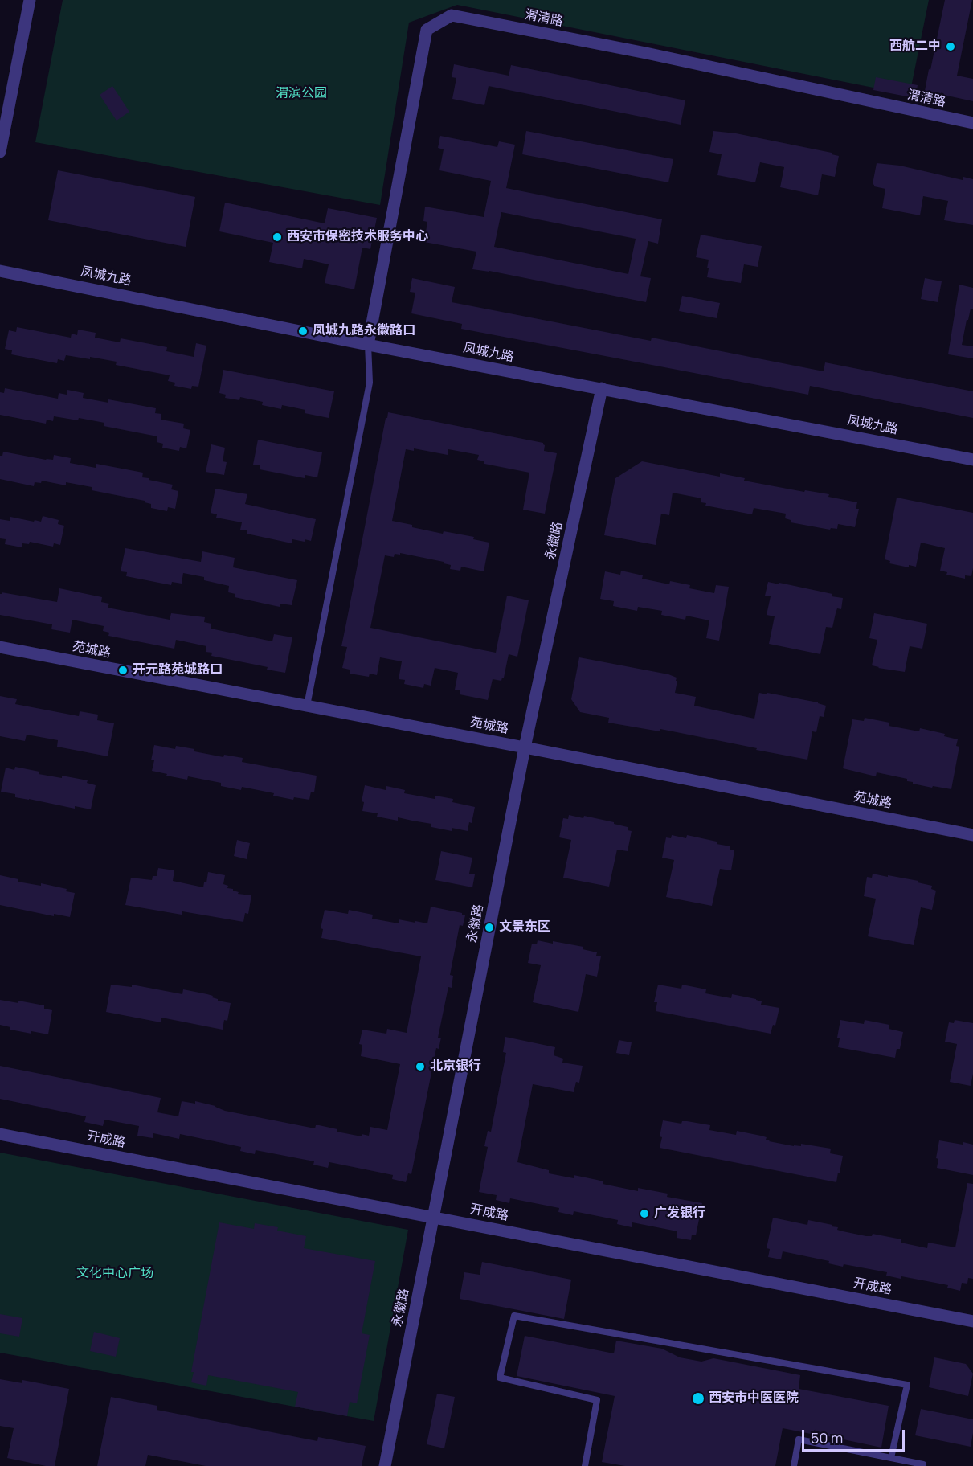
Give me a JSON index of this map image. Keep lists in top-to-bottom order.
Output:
{
  "streets": {
    "street": [
      "渭清路",
      "凤城九路",
      "永徽路",
      "苑城路",
      "开成路"
    ]
  },
  "crossings": [
    ["渭清路", "凤城九路"],
    ["凤城九路", "永徽路"],
    ["永徽路", "苑城路"],
    ["永徽路", "开成路"]
  ],
  "parks": ["渭滨公园", "文化中心广场"],
  "places": [
    "西航二中",
    "西安市保密技术服务中心",
    "凤城九路永徽路口",
    "开元路苑城路口",
    "文景东区",
    "北京银行",
    "广发银行",
    "西安市中医医院"
  ],
  "scale_bar": "50 m"
}
